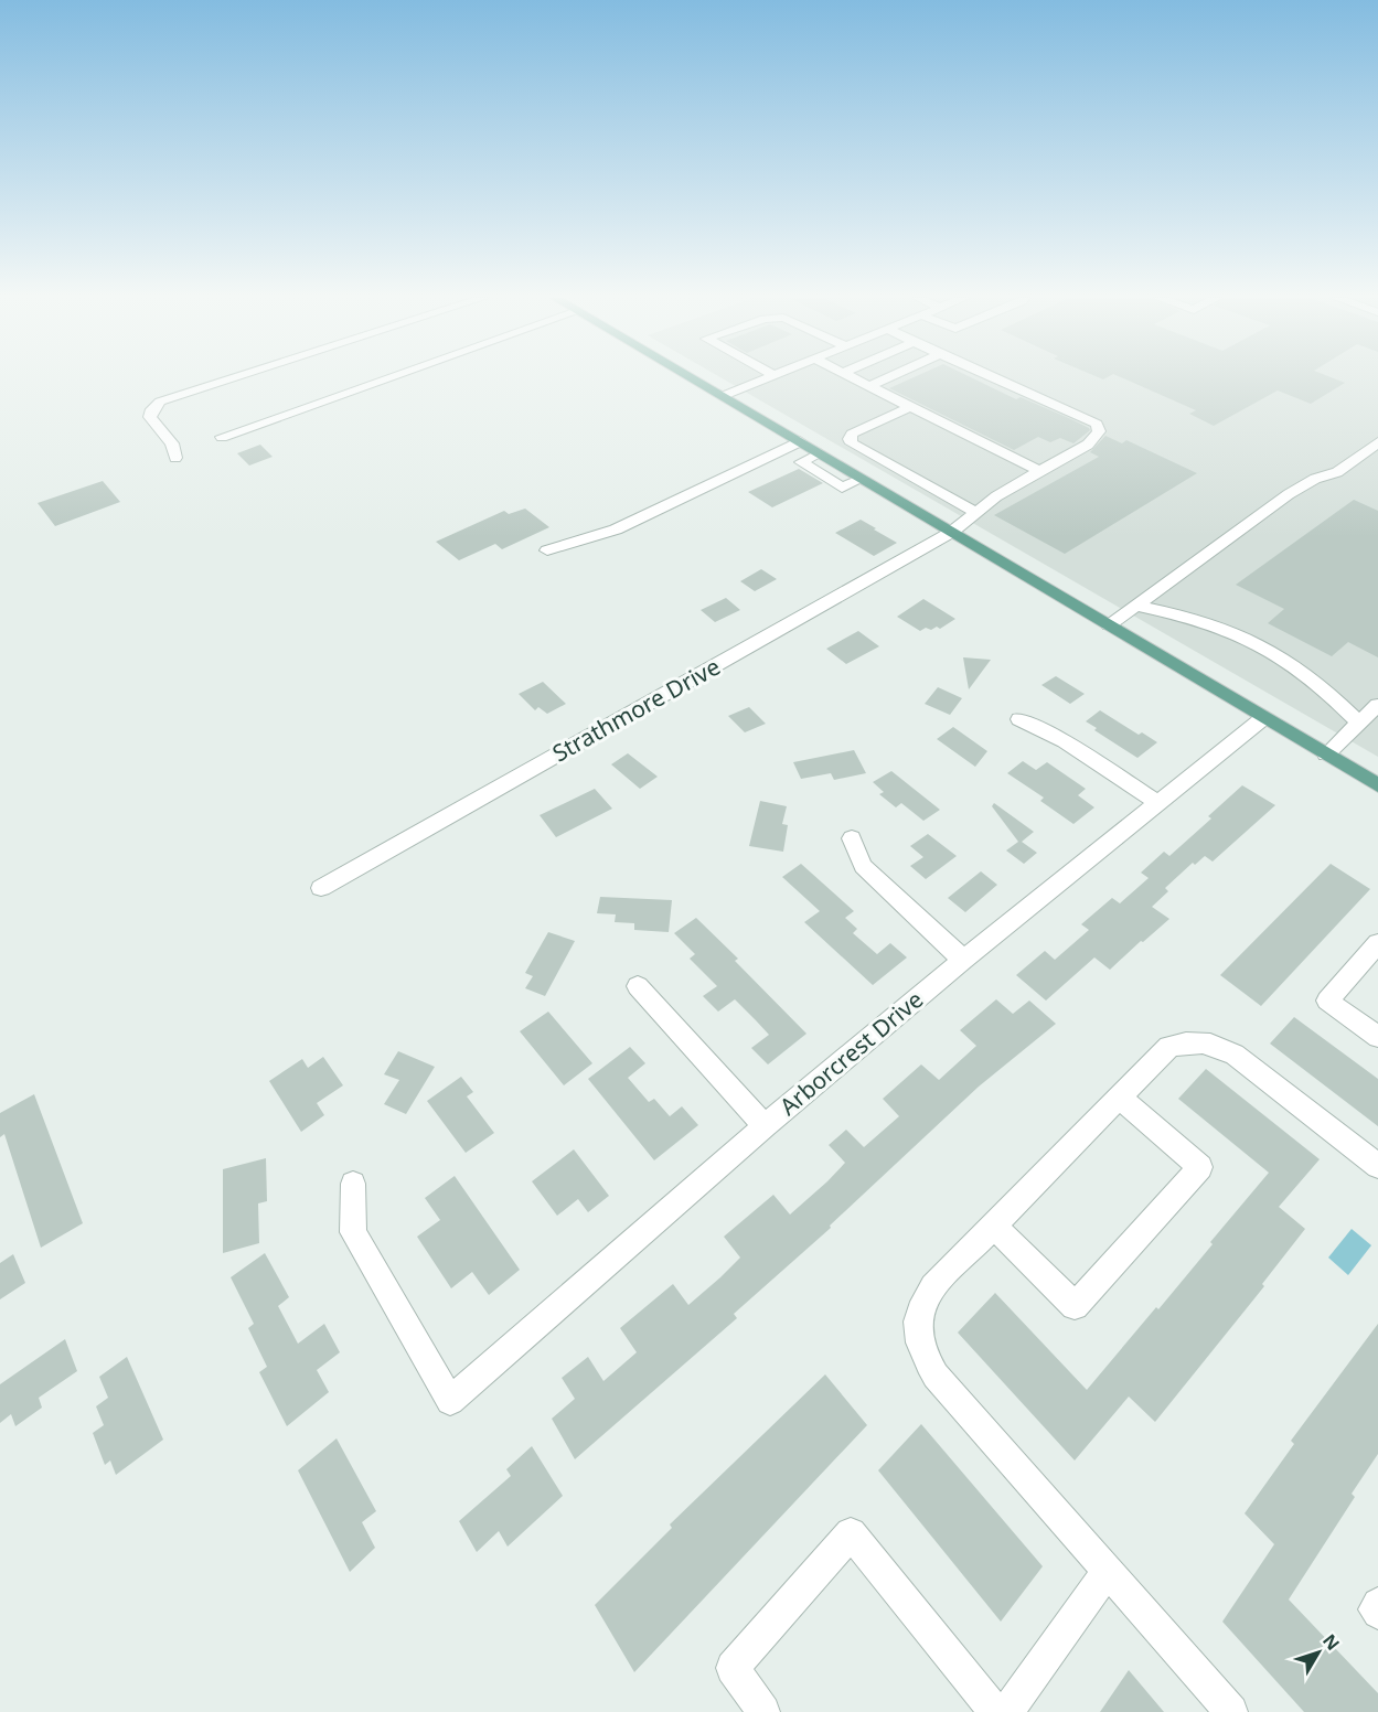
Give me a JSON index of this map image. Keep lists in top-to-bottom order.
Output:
{
  "streets": {
    "street": ["Strathmore Drive", "Arborcrest Drive"]
  },
  "north": "top right"
}
